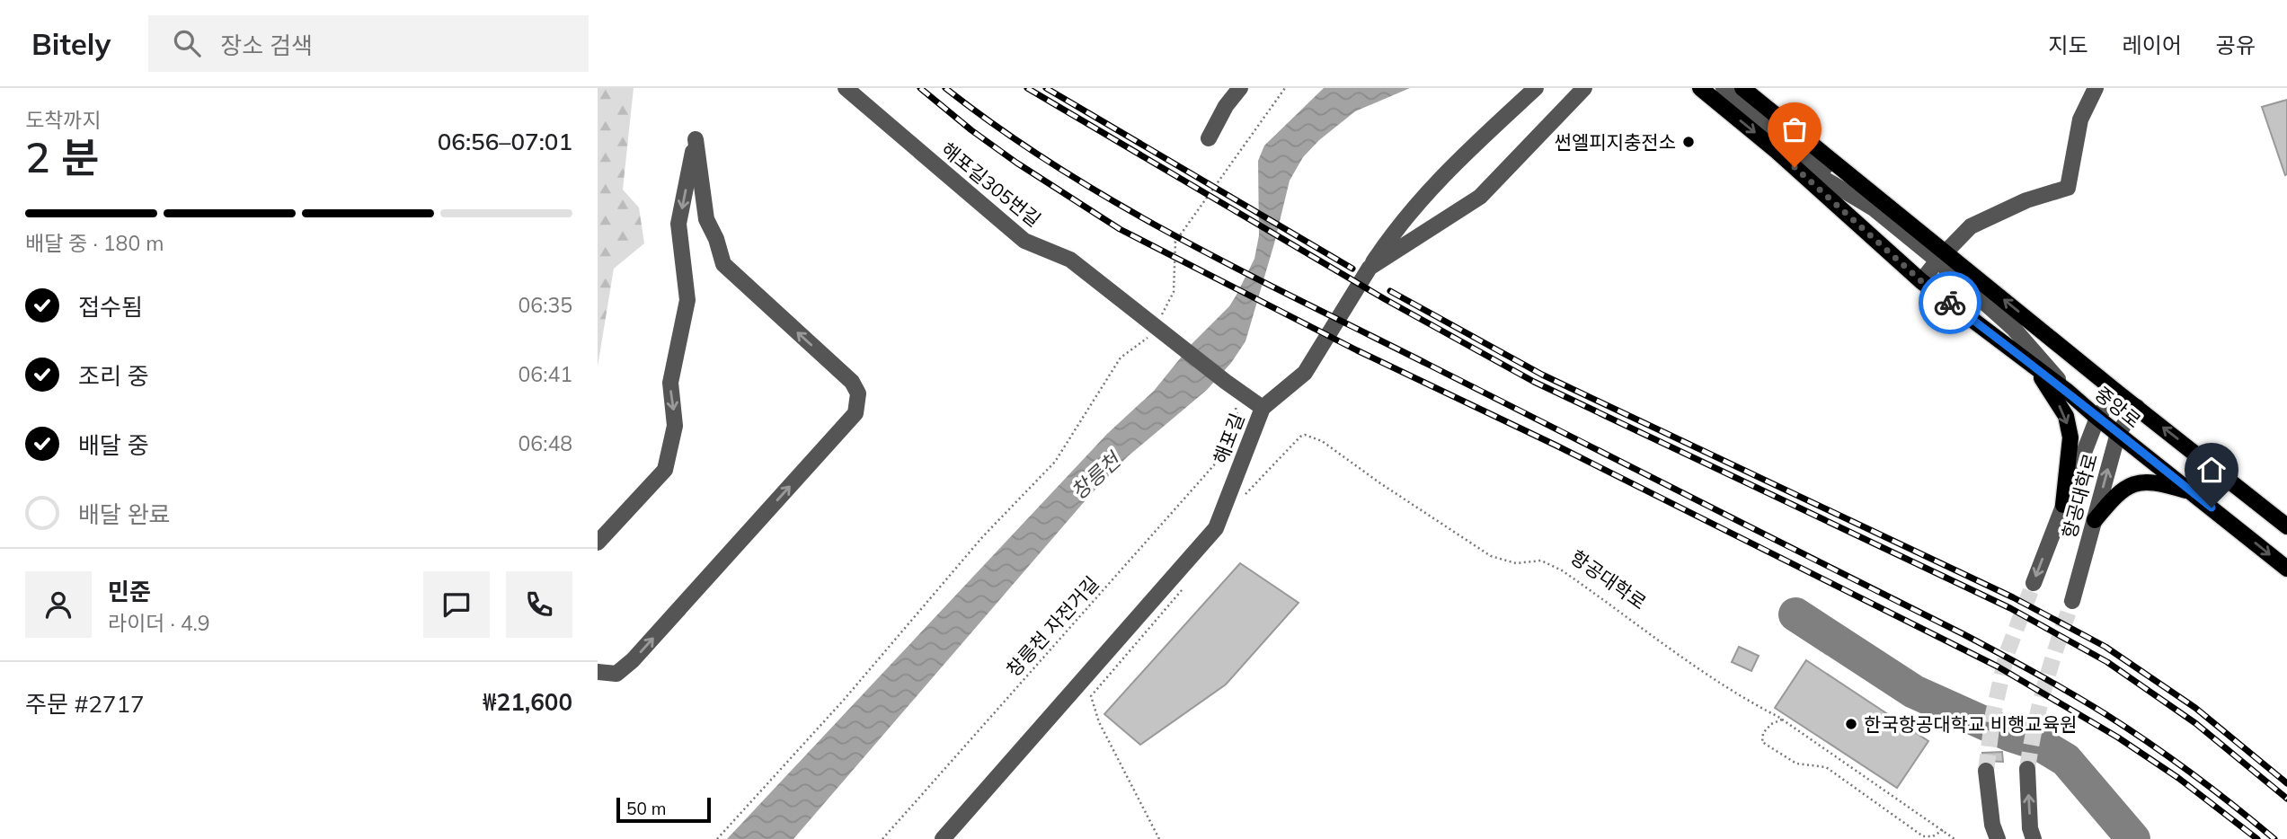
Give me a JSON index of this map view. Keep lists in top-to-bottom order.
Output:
{
  "streets": {
    "main road": ["중앙로"],
    "street": ["해포길305번길", "해포길", "항공대학로"],
    "path": ["창릉천 자전거길"]
  },
  "crossings": [
    ["해포길305번길", "해포길"],
    ["중앙로", "항공대학로"]
  ],
  "water": ["창릉천"],
  "places": ["썬엘피지충전소", "한국항공대학교 비행교육원"],
  "scale_bar": "50 m",
  "page": {
    "header": "Bitely",
    "search": "장소 검색",
    "nav": ["지도", "레이어", "공유"],
    "heading": ["2 분", "도착까지", "06:56–07:01"],
    "panel": [
      "민준",
      "라이더 · 4.9",
      "주문 #2717",
      "₩21,600"
    ],
    "bar": "배달 중 · 180 m",
    "list": [
      ["접수됨", "06:35"],
      ["조리 중", "06:41"],
      ["배달 중", "06:48"],
      "배달 완료"
    ],
    "scale": "50 m"
  }
}
